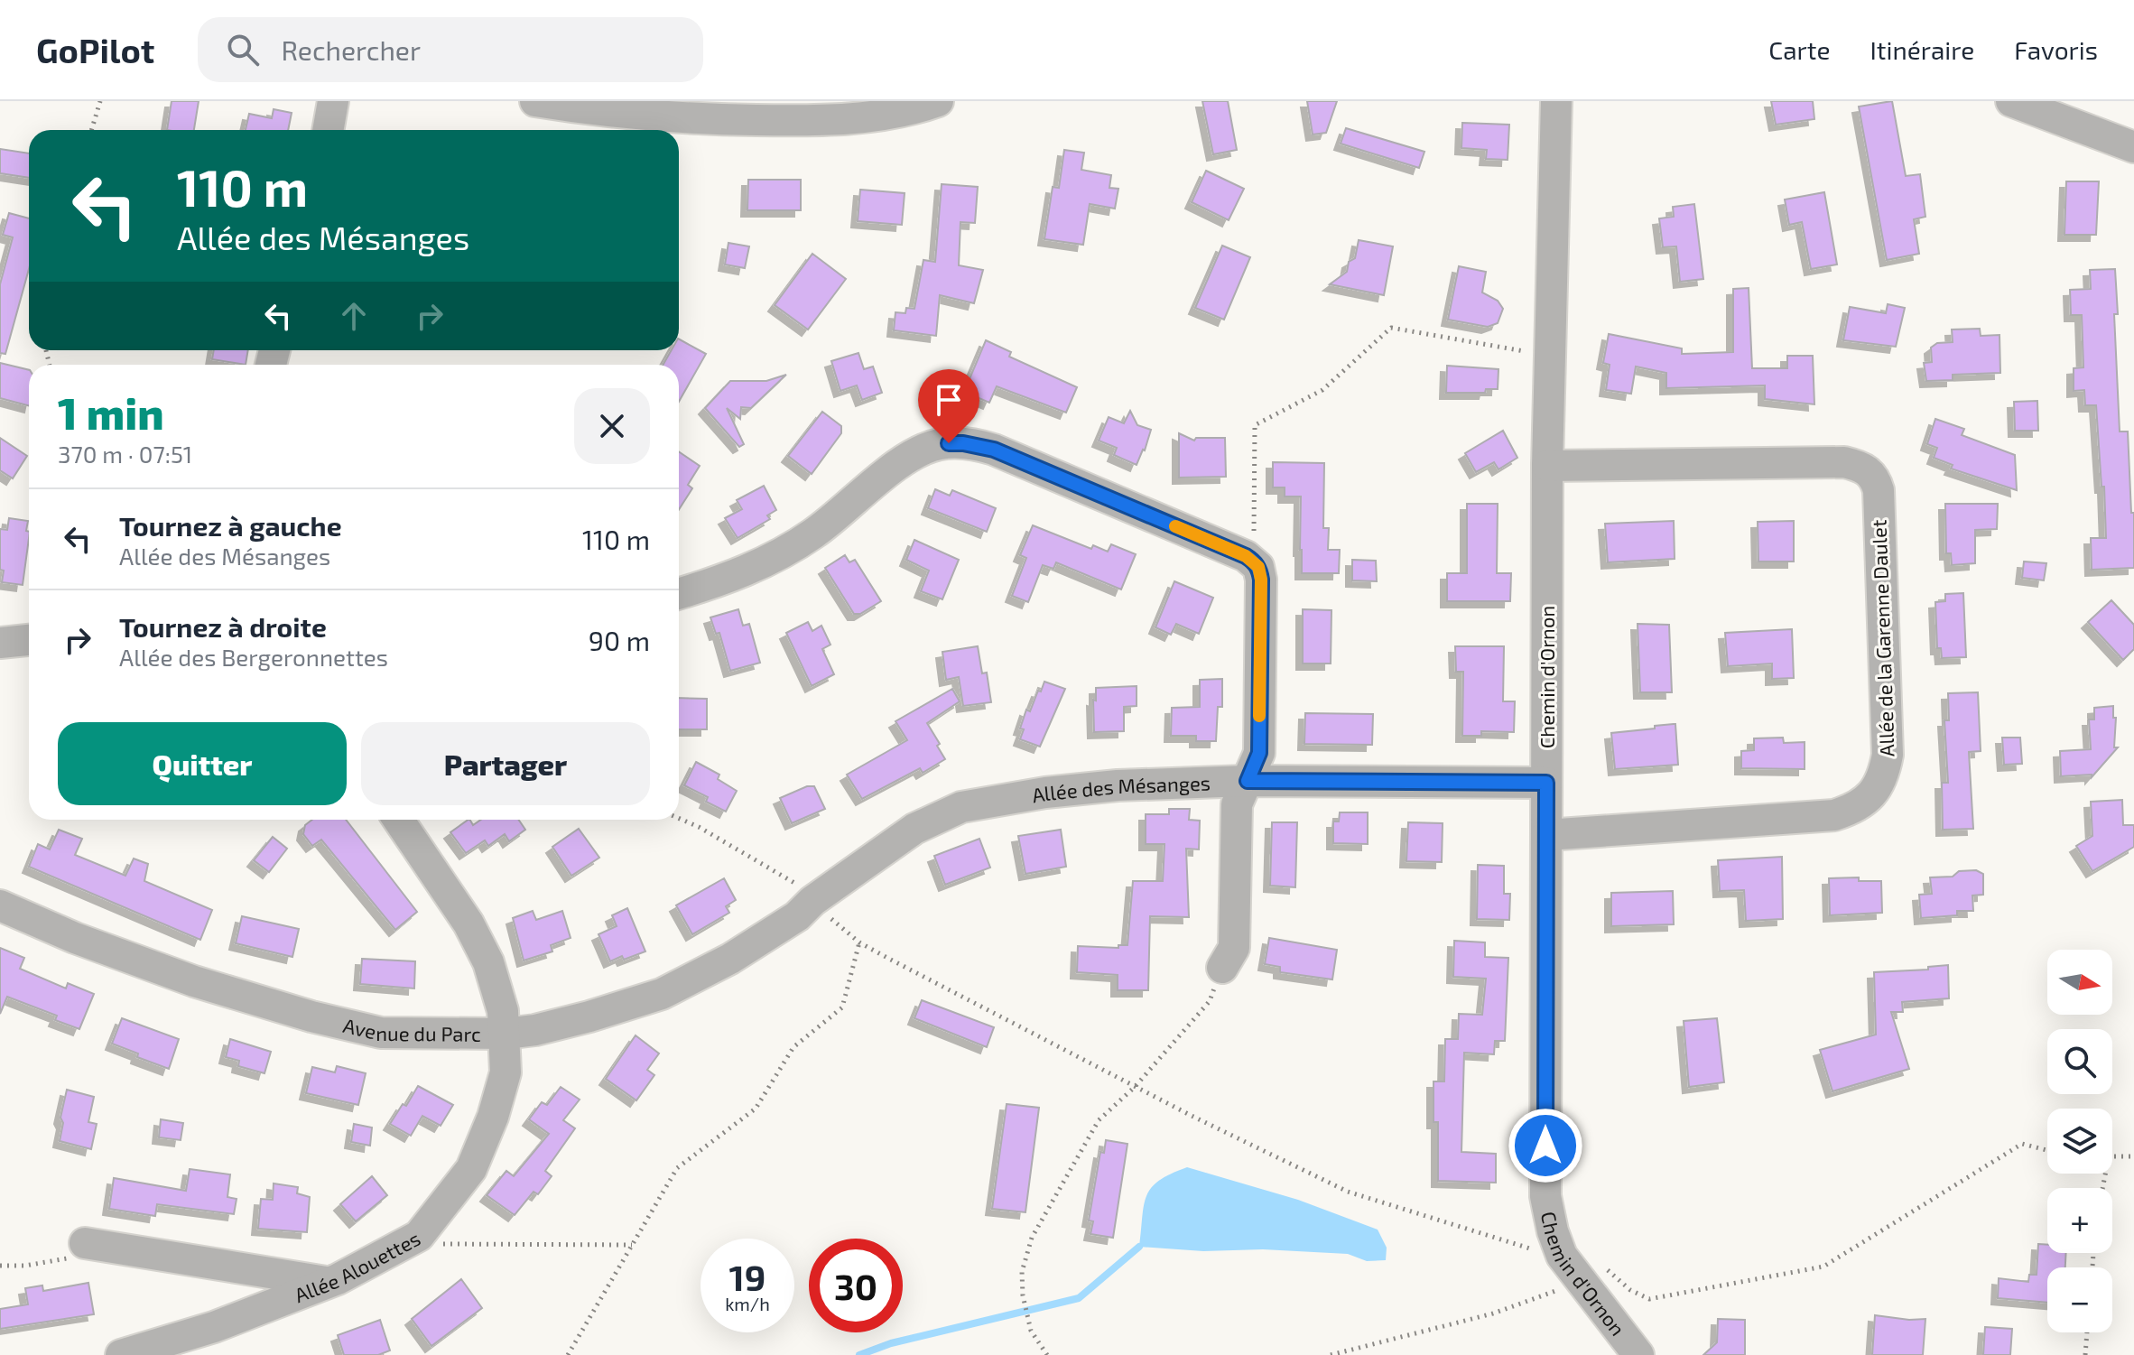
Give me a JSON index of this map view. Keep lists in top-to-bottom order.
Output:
{
  "streets": {
    "street": [
      "Allée de la Garenne Daulet",
      "Chemin d'Ornon",
      "Allée des Mésanges",
      "Avenue du Parc",
      "Allée Alouettes"
    ]
  },
  "crossings": [
    ["Allée de la Garenne Daulet", "Chemin d'Ornon"],
    ["Chemin d'Ornon", "Allée des Mésanges"],
    ["Allée des Mésanges", "Avenue du Parc"],
    ["Avenue du Parc", "Allée Alouettes"]
  ],
  "north": "right",
  "page": {
    "header": "GoPilot",
    "search": "Rechercher",
    "nav": ["Carte", "Itinéraire", "Favoris"],
    "turn": ["110 m", "Allée des Mésanges"],
    "heading": ["1 min", "370 m · 07:51"],
    "list": [
      {
        "name": "Tournez à gauche",
        "note": "Allée des Mésanges",
        "value": "110 m"
      },
      {
        "name": "Tournez à droite",
        "note": "Allée des Bergeronnettes",
        "value": "90 m"
      }
    ],
    "buttons": ["Quitter", "Partager"],
    "map_buttons": ["+", "−"],
    "speed": "19 km/h",
    "limit": "30"
  }
}
